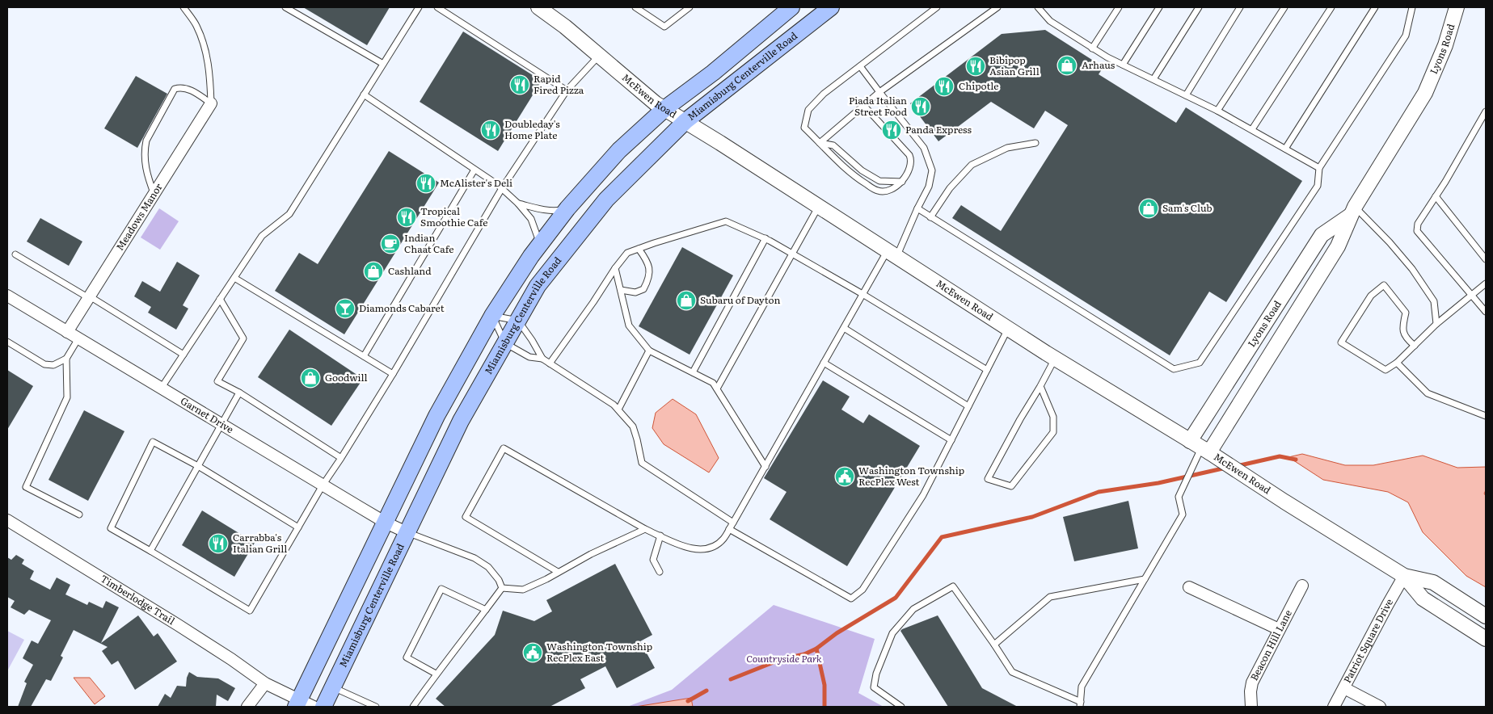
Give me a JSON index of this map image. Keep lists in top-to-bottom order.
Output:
{
  "streets": {
    "main road": ["Miamisburg Centerville Road"],
    "street": [
      "Lyons Road",
      "McEwen Road",
      "Meadows Manor",
      "Garnet Drive",
      "Timberlodge Trail",
      "Patriot Square Drive",
      "Beacon Hill Lane"
    ]
  },
  "crossings": [
    ["Lyons Road", "McEwen Road"],
    ["Miamisburg Centerville Road", "McEwen Road"],
    ["Miamisburg Centerville Road", "Garnet Drive"],
    ["McEwen Road", "Patriot Square Drive"],
    ["Meadows Manor", "Garnet Drive"]
  ],
  "parks": ["Countryside Park"],
  "places": {
    "shop": [
      "Arhaus",
      "Sam's Club",
      "Cashland",
      "Subaru of Dayton",
      "Goodwill"
    ],
    "restaurant": [
      "Bibipop Asian Grill",
      "Rapid Fired Pizza",
      "Chipotle",
      "Piada Italian Street Food",
      "Doubleday's Home Plate",
      "Panda Express",
      "McAlister's Deli",
      "Tropical Smoothie Cafe",
      "Carrabba's Italian Grill"
    ],
    "cafe": ["Indian Chaat Cafe"],
    "bar": ["Diamonds Cabaret"],
    "public building": ["Washington Township RecPlex West", "Washington Township RecPlex East"]
  }
}
